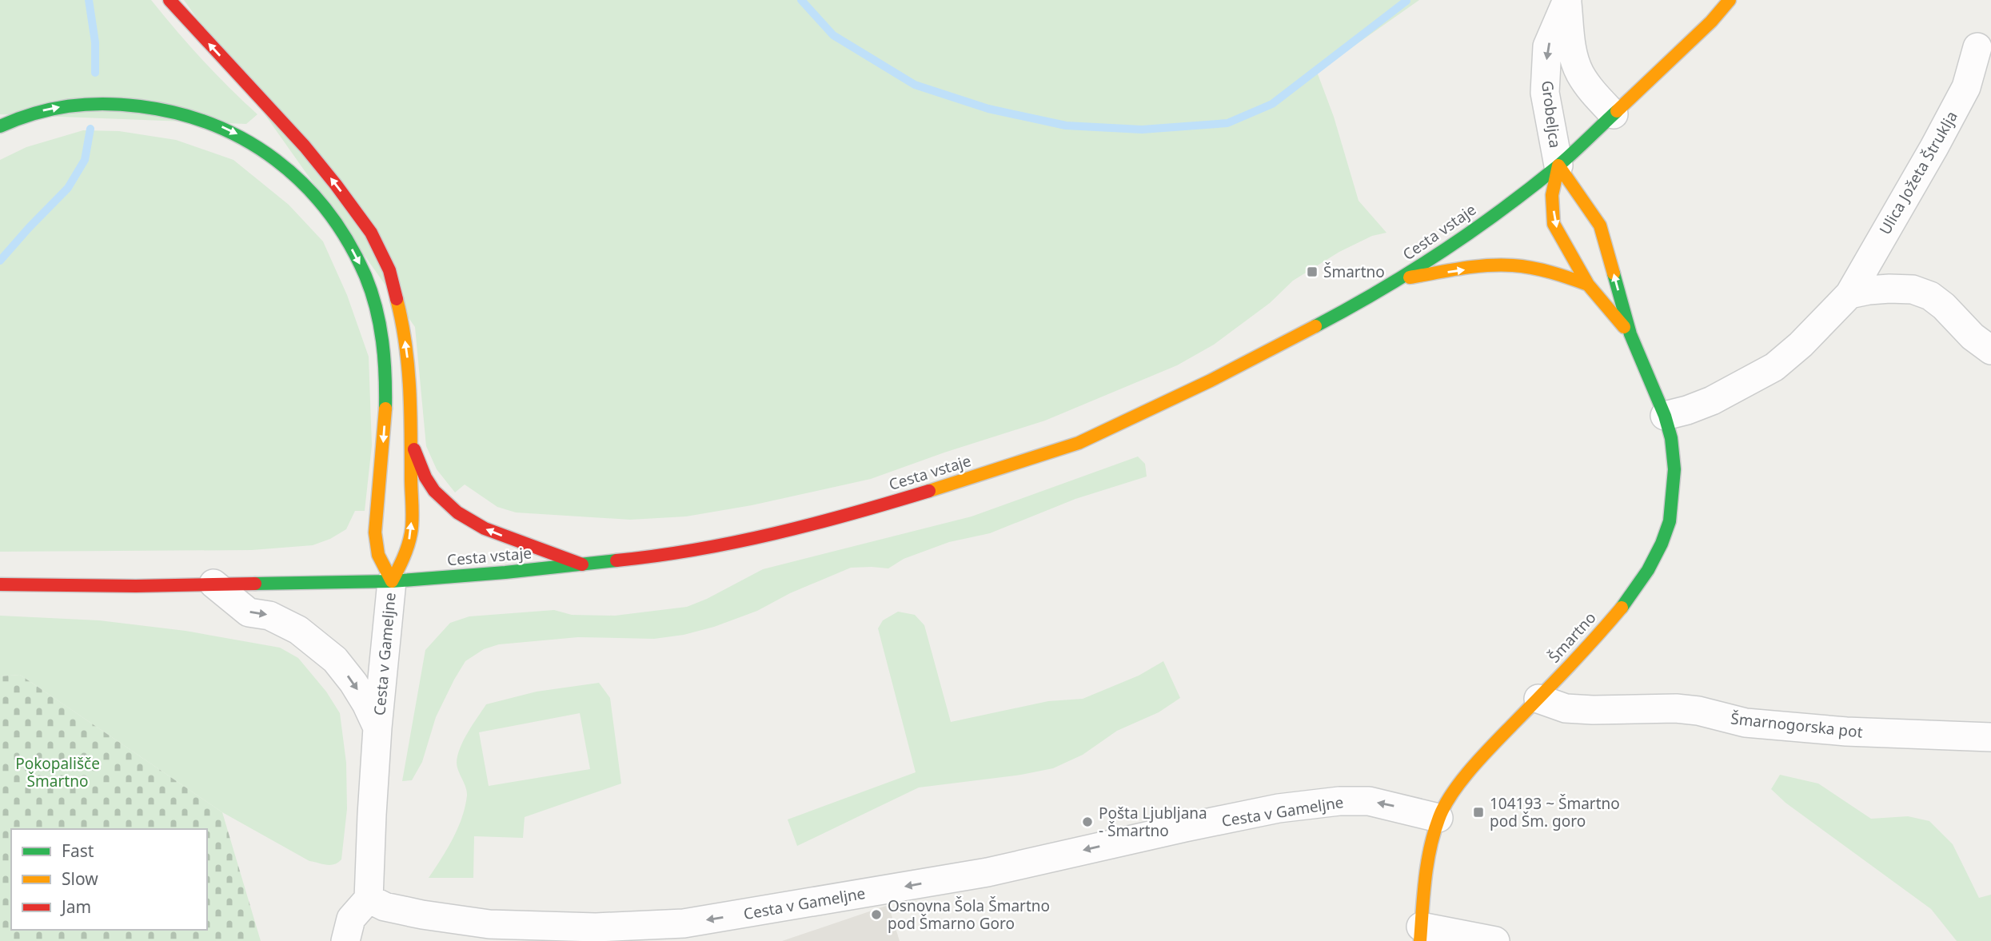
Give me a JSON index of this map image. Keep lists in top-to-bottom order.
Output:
{
  "streets": {
    "main road": ["Cesta vstaje", "Šmartno"],
    "street": [
      "Grobeljca",
      "Ulica Jožeta Štruklja",
      "Cesta v Gameljne",
      "Šmarnogorska pot"
    ]
  },
  "crossings": [
    ["Grobeljca", "Cesta vstaje"],
    ["Ulica Jožeta Štruklja", "Šmartno"],
    ["Cesta vstaje", "Cesta v Gameljne"],
    ["Šmartno", "Cesta v Gameljne"],
    ["Šmartno", "Šmarnogorska pot"]
  ],
  "one_way": ["Grobeljca"],
  "parks": ["Pokopališče Šmartno"],
  "places": {
    "transit": ["Šmartno", "104193 ~ Šmartno pod Šm. goro"],
    "other": ["Pošta Ljubljana - Šmartno", "Osnovna Šola Šmartno pod Šmarno Goro"]
  },
  "legend": ["Fast", "Slow", "Jam"]
}
